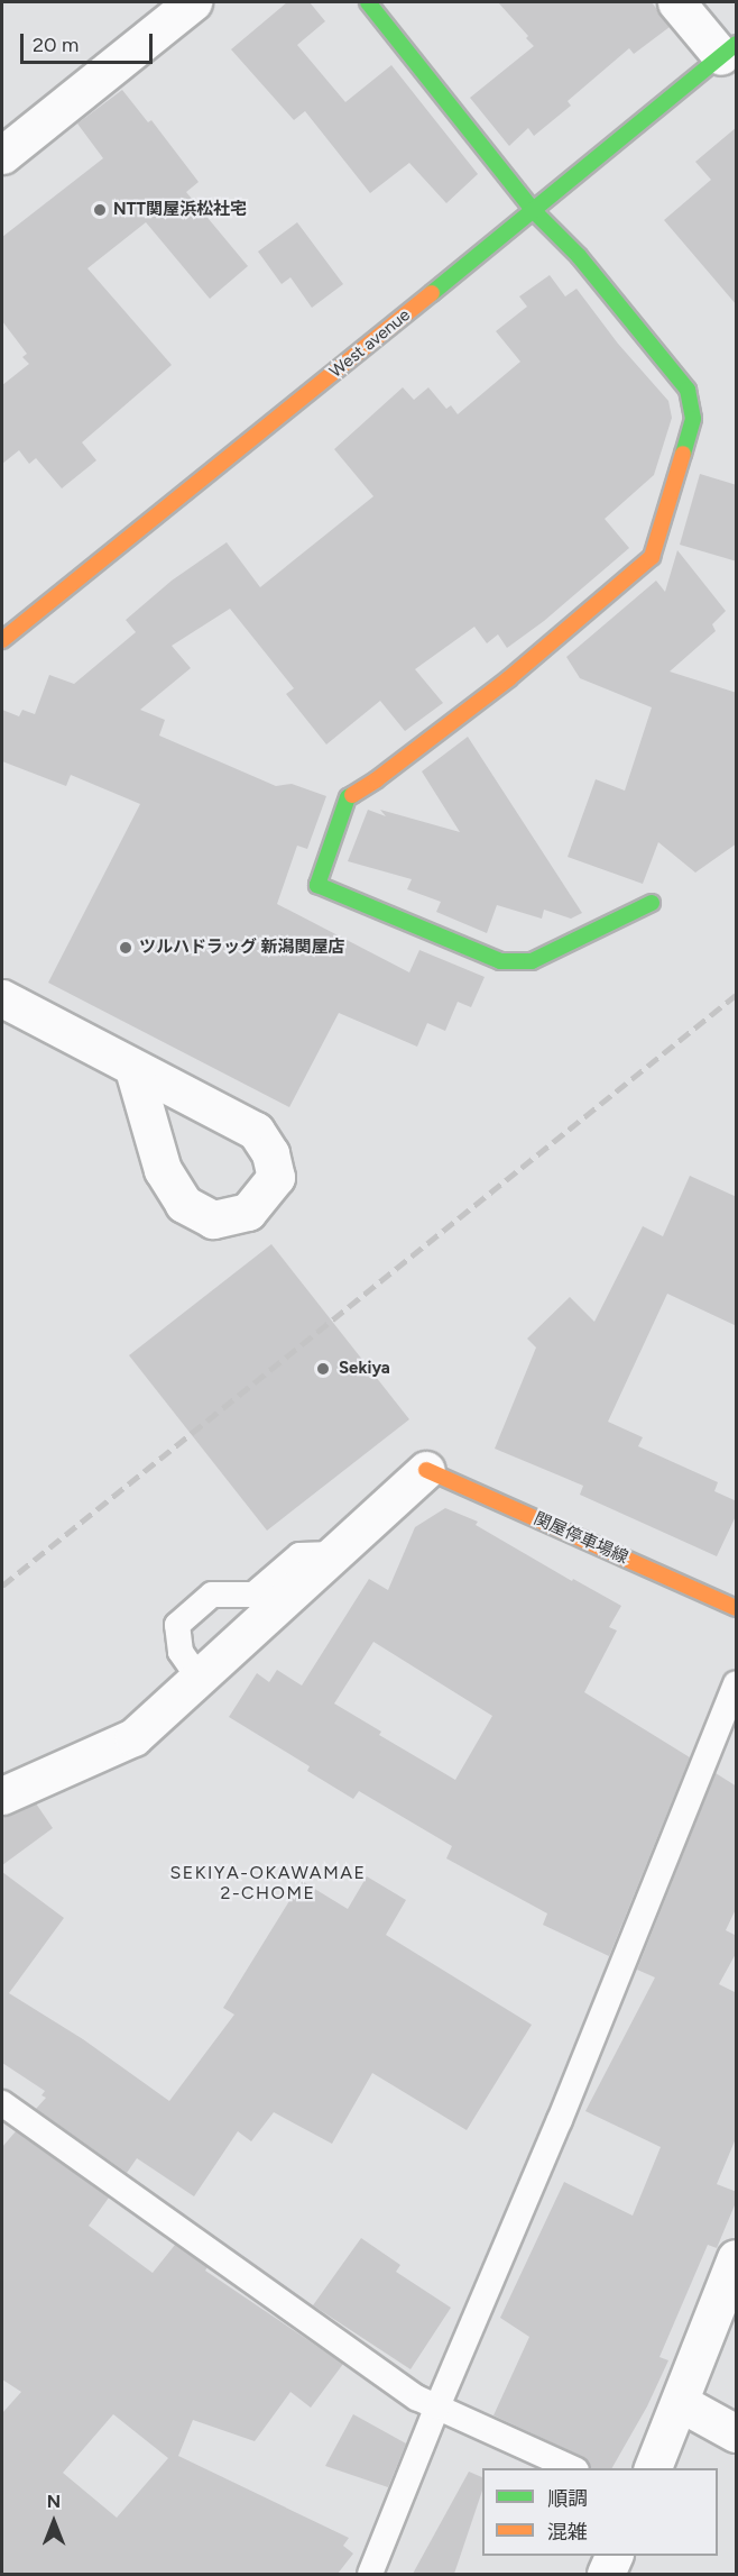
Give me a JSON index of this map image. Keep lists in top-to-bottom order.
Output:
{
  "streets": {
    "main road": ["West avenue", "関屋停車場線"]
  },
  "districts": ["SEKIYA-OKAWAMAE 2-CHOME"],
  "places": ["NTT関屋浜松社宅", "ツルハドラッグ 新潟関屋店", "Sekiya"],
  "legend": ["順調", "混雑"],
  "scale_bar": "20 m",
  "north": "top"
}
